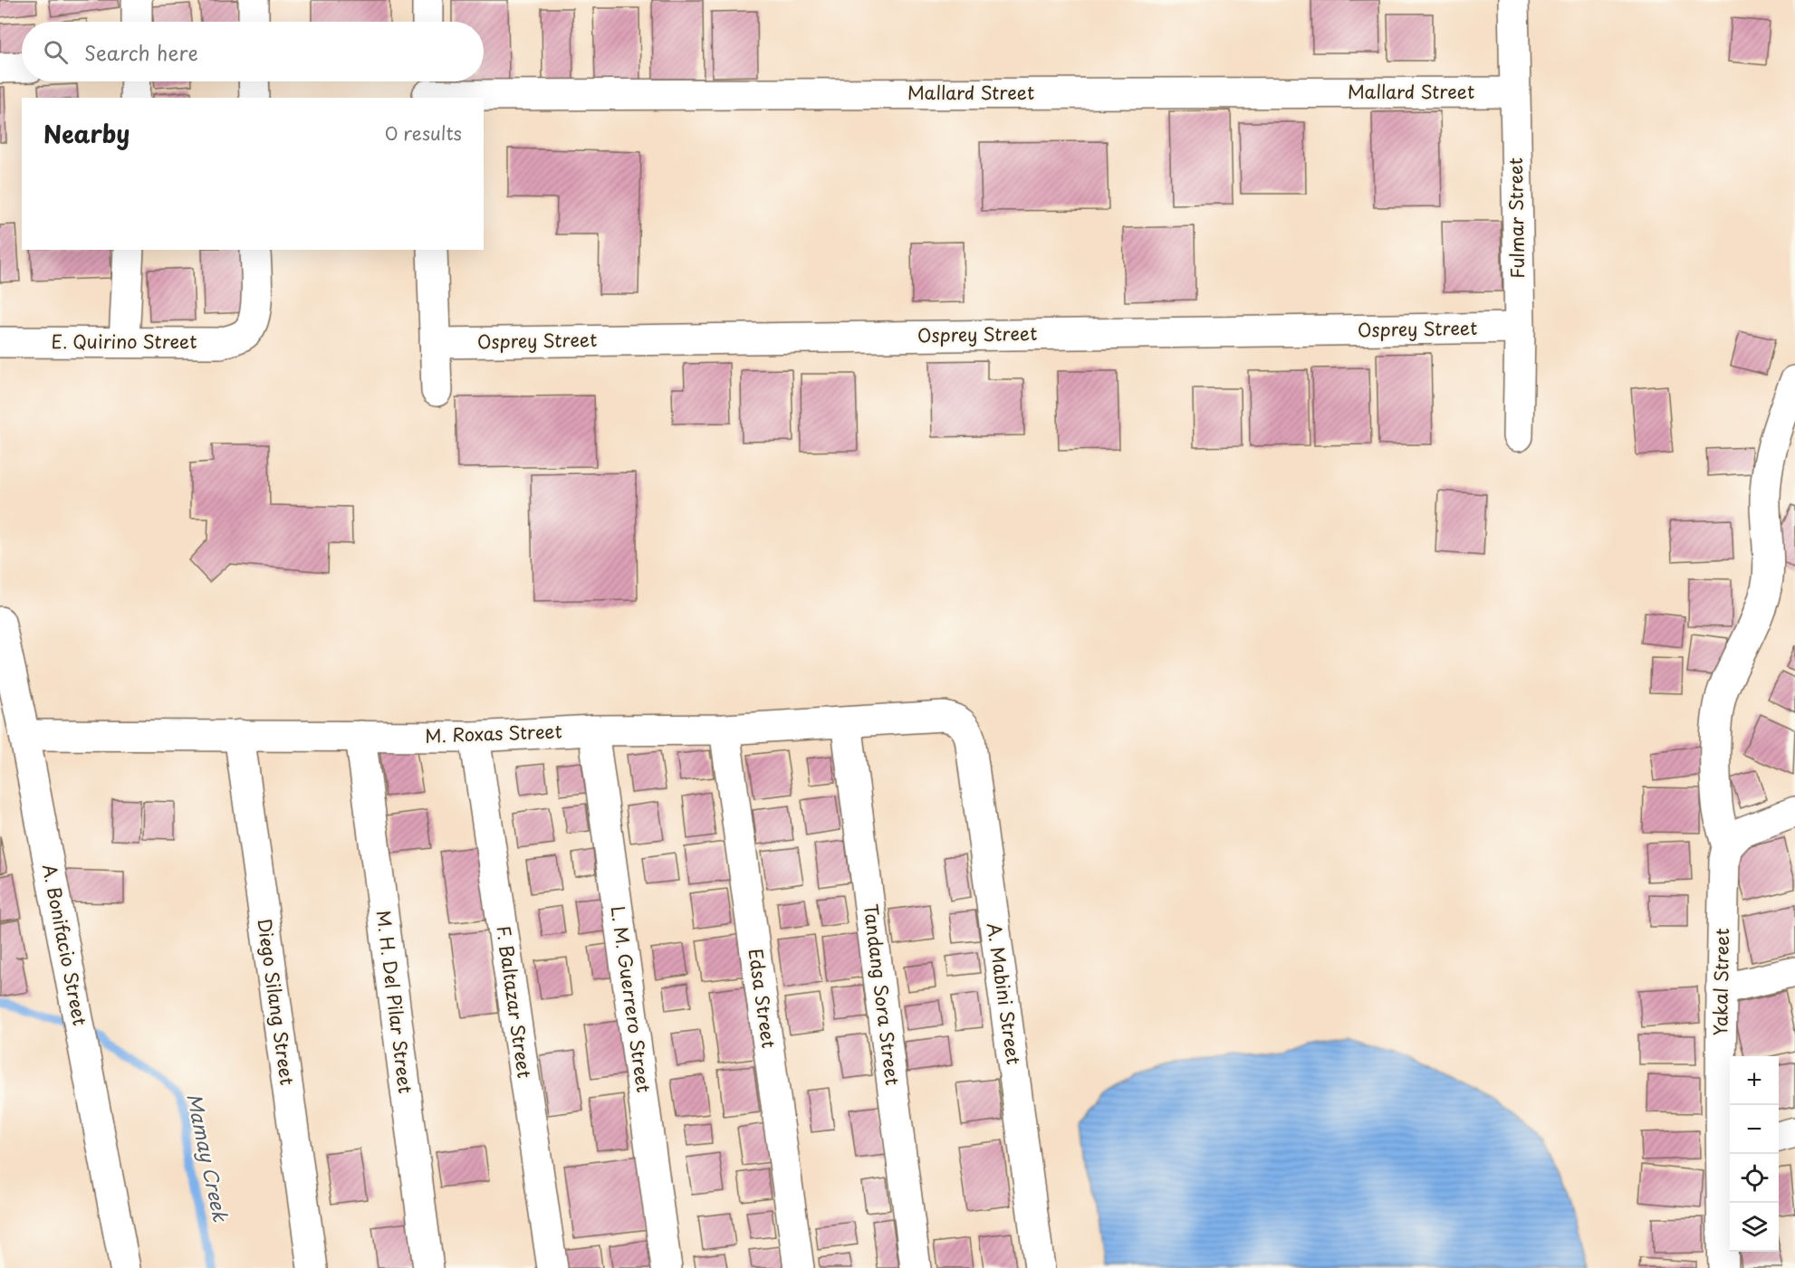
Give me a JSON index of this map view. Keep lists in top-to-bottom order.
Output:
{
  "streets": {
    "street": [
      "Mallard Street",
      "Fulmar Street",
      "Osprey Street",
      "E. Quirino Street",
      "M. Roxas Street",
      "A. Bonifacio Street",
      "Yakal Street",
      "A. Mabini Street",
      "Tandang Sora Street",
      "Edsa Street",
      "L. M. Guerrero Street",
      "Diego Silang Street",
      "M. H. Del Pilar Street",
      "F. Baltazar Street"
    ]
  },
  "crossings": [
    ["Mallard Street", "Fulmar Street"],
    ["Fulmar Street", "Osprey Street"],
    ["M. Roxas Street", "A. Bonifacio Street"],
    ["M. Roxas Street", "A. Mabini Street"],
    ["M. Roxas Street", "Tandang Sora Street"],
    ["M. Roxas Street", "Edsa Street"],
    ["M. Roxas Street", "L. M. Guerrero Street"],
    ["M. Roxas Street", "Diego Silang Street"],
    ["M. Roxas Street", "M. H. Del Pilar Street"],
    ["M. Roxas Street", "F. Baltazar Street"]
  ],
  "water": ["Mamay Creek"],
  "page": {
    "search": "Search here",
    "heading": ["Nearby", "0 results"],
    "map_buttons": ["+", "−"]
  }
}
